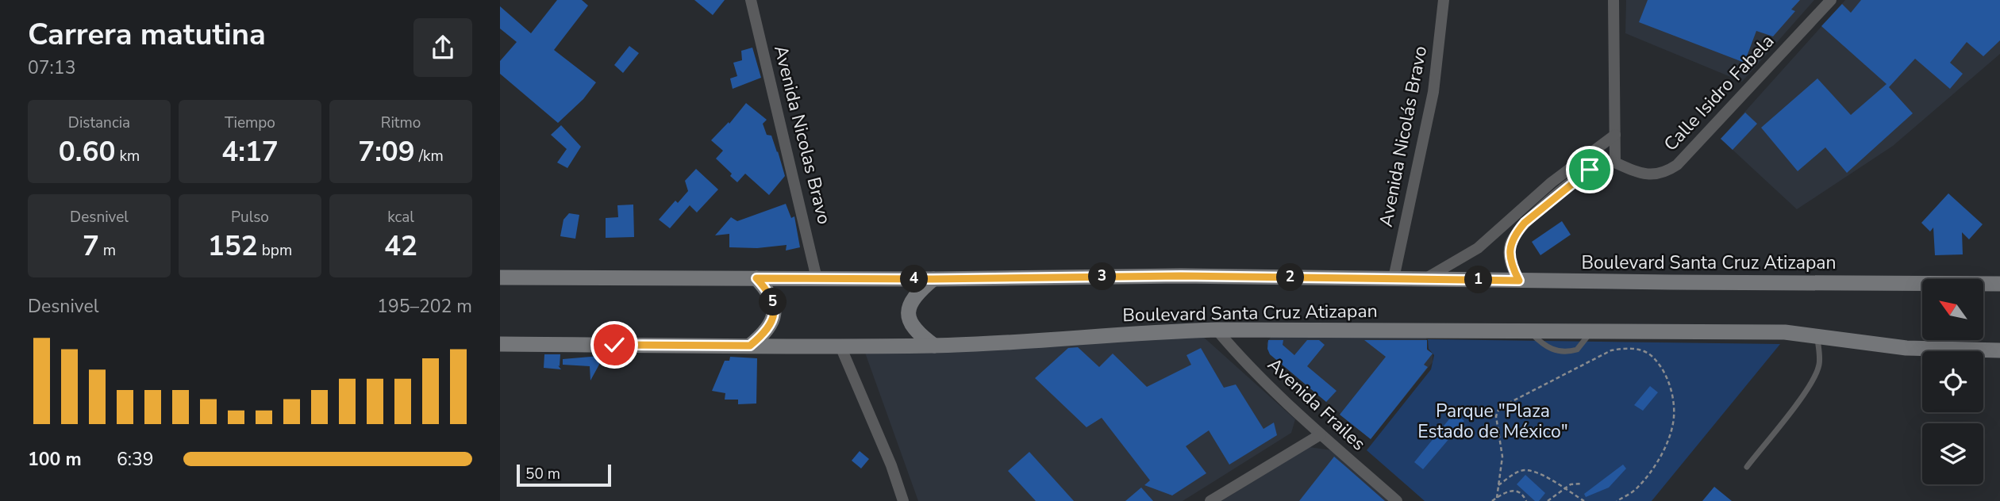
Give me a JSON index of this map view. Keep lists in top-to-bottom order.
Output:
{
  "streets": {
    "main road": ["Boulevard Santa Cruz Atizapan"],
    "street": [
      "Calle Isidro Fabela",
      "Avenida Nicolas Bravo",
      "Avenida Nicolás Bravo",
      "Avenida Frailes"
    ]
  },
  "crossings": [
    ["Avenida Nicolas Bravo", "Boulevard Santa Cruz Atizapan"],
    ["Avenida Nicolás Bravo", "Boulevard Santa Cruz Atizapan"],
    ["Boulevard Santa Cruz Atizapan", "Avenida Frailes"]
  ],
  "parks": ["Parque \"Plaza Estado de México\""],
  "scale_bar": "50 m",
  "north": "top left",
  "page": {
    "heading": ["Carrera matutina", "07:13"],
    "stats": [
      ["Distancia", "0.60 km"],
      ["Tiempo", "4:17"],
      ["Ritmo", "7:09 /km"],
      ["Desnivel", "7 m"],
      ["Pulso", "152 bpm"],
      ["kcal", "42"]
    ],
    "pins": [
      "3",
      "2",
      "4",
      "1",
      "5"
    ],
    "chart": ["Desnivel", "195–202 m"],
    "list": [
      {
        "name": "100 m",
        "note": "6:39"
      }
    ],
    "scale": "50 m"
  }
}
